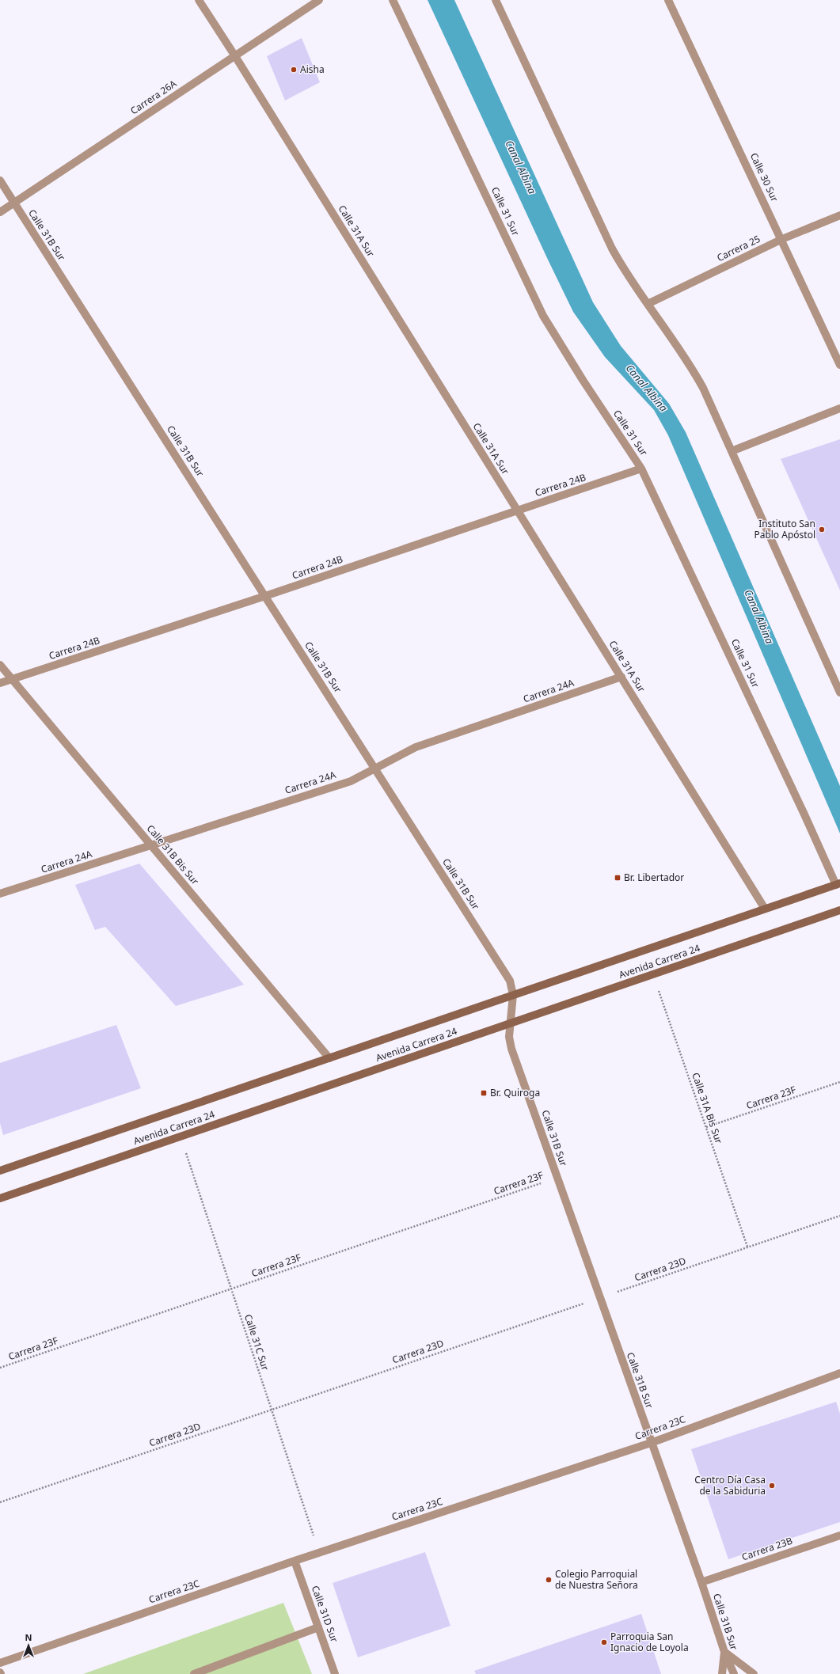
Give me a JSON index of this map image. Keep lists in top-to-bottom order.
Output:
{
  "streets": {
    "main road": ["Avenida Carrera 24"],
    "street": [
      "Carrera 26A",
      "Calle 30 Sur",
      "Calle 31 Sur",
      "Calle 31A Sur",
      "Calle 31B Sur",
      "Carrera 25",
      "Carrera 24B",
      "Carrera 24A",
      "Calle 31B Bis Sur",
      "Carrera 23C",
      "Carrera 23B",
      "Calle 31D Sur"
    ],
    "path": [
      "Carrera 23F",
      "Calle 31A Bis Sur",
      "Carrera 23D",
      "Calle 31C Sur"
    ]
  },
  "crossings": [
    ["Carrera 26A", "Calle 31A Sur"],
    ["Carrera 26A", "Calle 31B Sur"],
    ["Calle 30 Sur", "Carrera 25"],
    ["Calle 31 Sur", "Carrera 24B"],
    ["Calle 31 Sur", "Avenida Carrera 24"],
    ["Calle 31A Sur", "Carrera 24B"],
    ["Calle 31A Sur", "Carrera 24A"],
    ["Calle 31A Sur", "Avenida Carrera 24"],
    ["Calle 31B Sur", "Carrera 24B"],
    ["Calle 31B Sur", "Carrera 24A"],
    ["Calle 31B Sur", "Avenida Carrera 24"],
    ["Calle 31B Sur", "Carrera 23F"],
    ["Calle 31B Sur", "Carrera 23D"],
    ["Calle 31B Sur", "Carrera 23C"],
    ["Calle 31B Sur", "Carrera 23B"],
    ["Carrera 24B", "Calle 31B Bis Sur"],
    ["Carrera 24A", "Calle 31B Bis Sur"],
    ["Calle 31B Bis Sur", "Avenida Carrera 24"],
    ["Avenida Carrera 24", "Calle 31A Bis Sur"],
    ["Avenida Carrera 24", "Calle 31C Sur"],
    ["Carrera 23F", "Calle 31A Bis Sur"],
    ["Carrera 23F", "Calle 31C Sur"],
    ["Calle 31A Bis Sur", "Carrera 23D"],
    ["Carrera 23D", "Calle 31C Sur"],
    ["Calle 31C Sur", "Carrera 23C"],
    ["Carrera 23C", "Calle 31D Sur"]
  ],
  "water": ["Canal Albina"],
  "places": {
    "other": [
      "Aisha",
      "Instituto San Pablo Apóstol",
      "Centro Día Casa de la Sabiduria",
      "Colegio Parroquial de Nuestra Señora",
      "Parroquia San Ignacio de Loyola"
    ],
    "transit": ["Br. Libertador", "Br. Quiroga"]
  },
  "north": "top"
}
